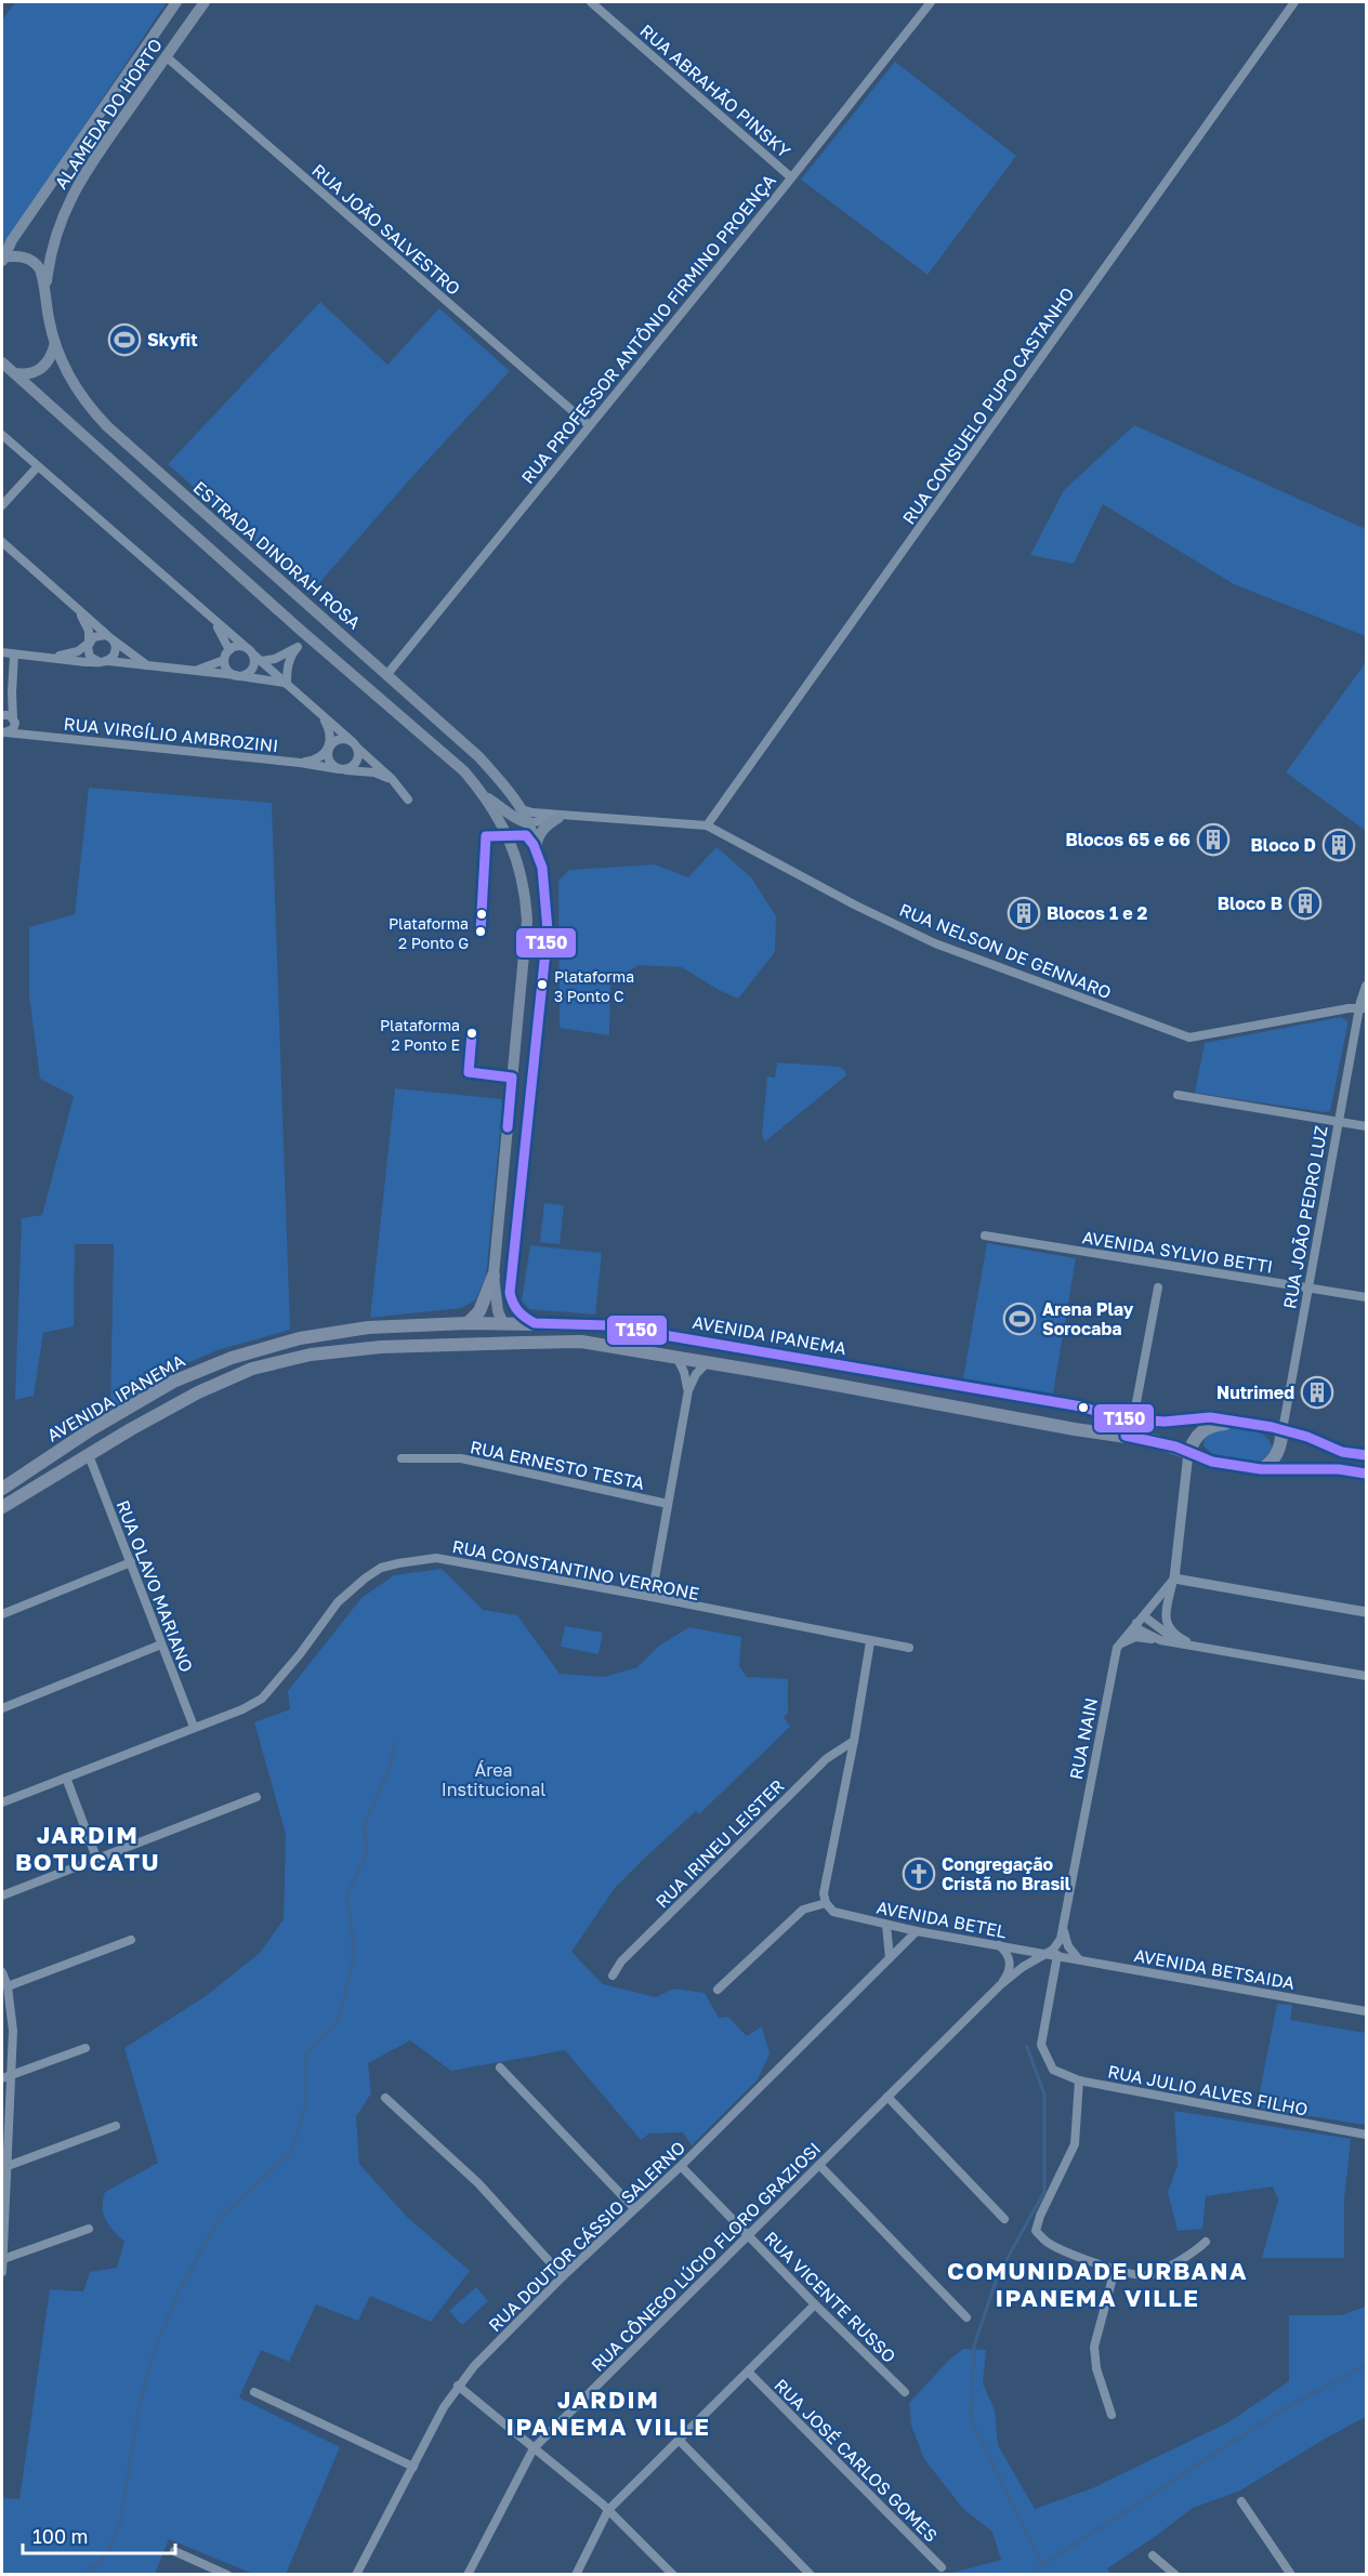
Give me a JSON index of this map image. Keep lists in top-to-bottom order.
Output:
{
  "streets": {
    "main road": ["ALAMEDA DO HORTO", "ESTRADA DINORAH ROSA", "AVENIDA IPANEMA"],
    "street": [
      "RUA ABRAHÃO PINSKY",
      "RUA JOÃO SALVESTRO",
      "RUA PROFESSOR ANTÔNIO FIRMINO PROENÇA",
      "RUA CONSUELO PUPO CASTANHO",
      "RUA VIRGÍLIO AMBROZINI",
      "RUA NELSON DE GENNARO",
      "RUA JOÃO PEDRO LUZ",
      "AVENIDA SYLVIO BETTI",
      "RUA ERNESTO TESTA",
      "RUA CONSTANTINO VERRONE",
      "RUA OLAVO MARIANO",
      "RUA NAIN",
      "RUA IRINEU LEISTER",
      "AVENIDA BETEL",
      "AVENIDA BETSAIDA",
      "RUA JULIO ALVES FILHO",
      "RUA DOUTOR CÁSSIO SALERNO",
      "RUA CÔNEGO LÚCIO FLORO GRAZIOSI",
      "RUA VICENTE RUSSO",
      "RUA JOSÉ CARLOS GOMES"
    ]
  },
  "crossings": [
    ["RUA ABRAHÃO PINSKY", "RUA PROFESSOR ANTÔNIO FIRMINO PROENÇA"],
    ["ALAMEDA DO HORTO", "RUA JOÃO SALVESTRO"],
    ["ALAMEDA DO HORTO", "ESTRADA DINORAH ROSA"],
    ["RUA JOÃO SALVESTRO", "RUA PROFESSOR ANTÔNIO FIRMINO PROENÇA"],
    ["RUA PROFESSOR ANTÔNIO FIRMINO PROENÇA", "ESTRADA DINORAH ROSA"],
    ["RUA CONSUELO PUPO CASTANHO", "RUA NELSON DE GENNARO"],
    ["ESTRADA DINORAH ROSA", "RUA NELSON DE GENNARO"],
    ["ESTRADA DINORAH ROSA", "AVENIDA IPANEMA"],
    ["RUA NELSON DE GENNARO", "RUA JOÃO PEDRO LUZ"],
    ["RUA JOÃO PEDRO LUZ", "AVENIDA SYLVIO BETTI"],
    ["RUA JOÃO PEDRO LUZ", "AVENIDA IPANEMA"],
    ["AVENIDA IPANEMA", "RUA OLAVO MARIANO"],
    ["RUA CONSTANTINO VERRONE", "RUA OLAVO MARIANO"],
    ["RUA NAIN", "AVENIDA BETEL"],
    ["RUA NAIN", "RUA CÔNEGO LÚCIO FLORO GRAZIOSI"],
    ["AVENIDA BETEL", "AVENIDA BETSAIDA"],
    ["AVENIDA BETEL", "RUA JULIO ALVES FILHO"],
    ["AVENIDA BETEL", "RUA DOUTOR CÁSSIO SALERNO"],
    ["AVENIDA BETEL", "RUA CÔNEGO LÚCIO FLORO GRAZIOSI"],
    ["AVENIDA BETSAIDA", "RUA JULIO ALVES FILHO"],
    ["RUA DOUTOR CÁSSIO SALERNO", "RUA VICENTE RUSSO"],
    ["RUA CÔNEGO LÚCIO FLORO GRAZIOSI", "RUA VICENTE RUSSO"]
  ],
  "districts": ["JARDIM BOTUCATU", "COMUNIDADE URBANA IPANEMA VILLE", "JARDIM IPANEMA VILLE"],
  "parks": ["Área Institucional"],
  "places": {
    "sports": ["Skyfit", "Arena Play Sorocaba"],
    "building": [
      "Blocos 65 e 66",
      "Bloco D",
      "Bloco B",
      "Blocos 1 e 2",
      "Nutrimed"
    ],
    "other": ["Plataforma 2 Ponto G", "Plataforma 3 Ponto C", "Plataforma 2 Ponto E"],
    "church": ["Congregação Cristã no Brasil"]
  },
  "lines": ["transit line T150"],
  "scale_bar": "100 m"
}
